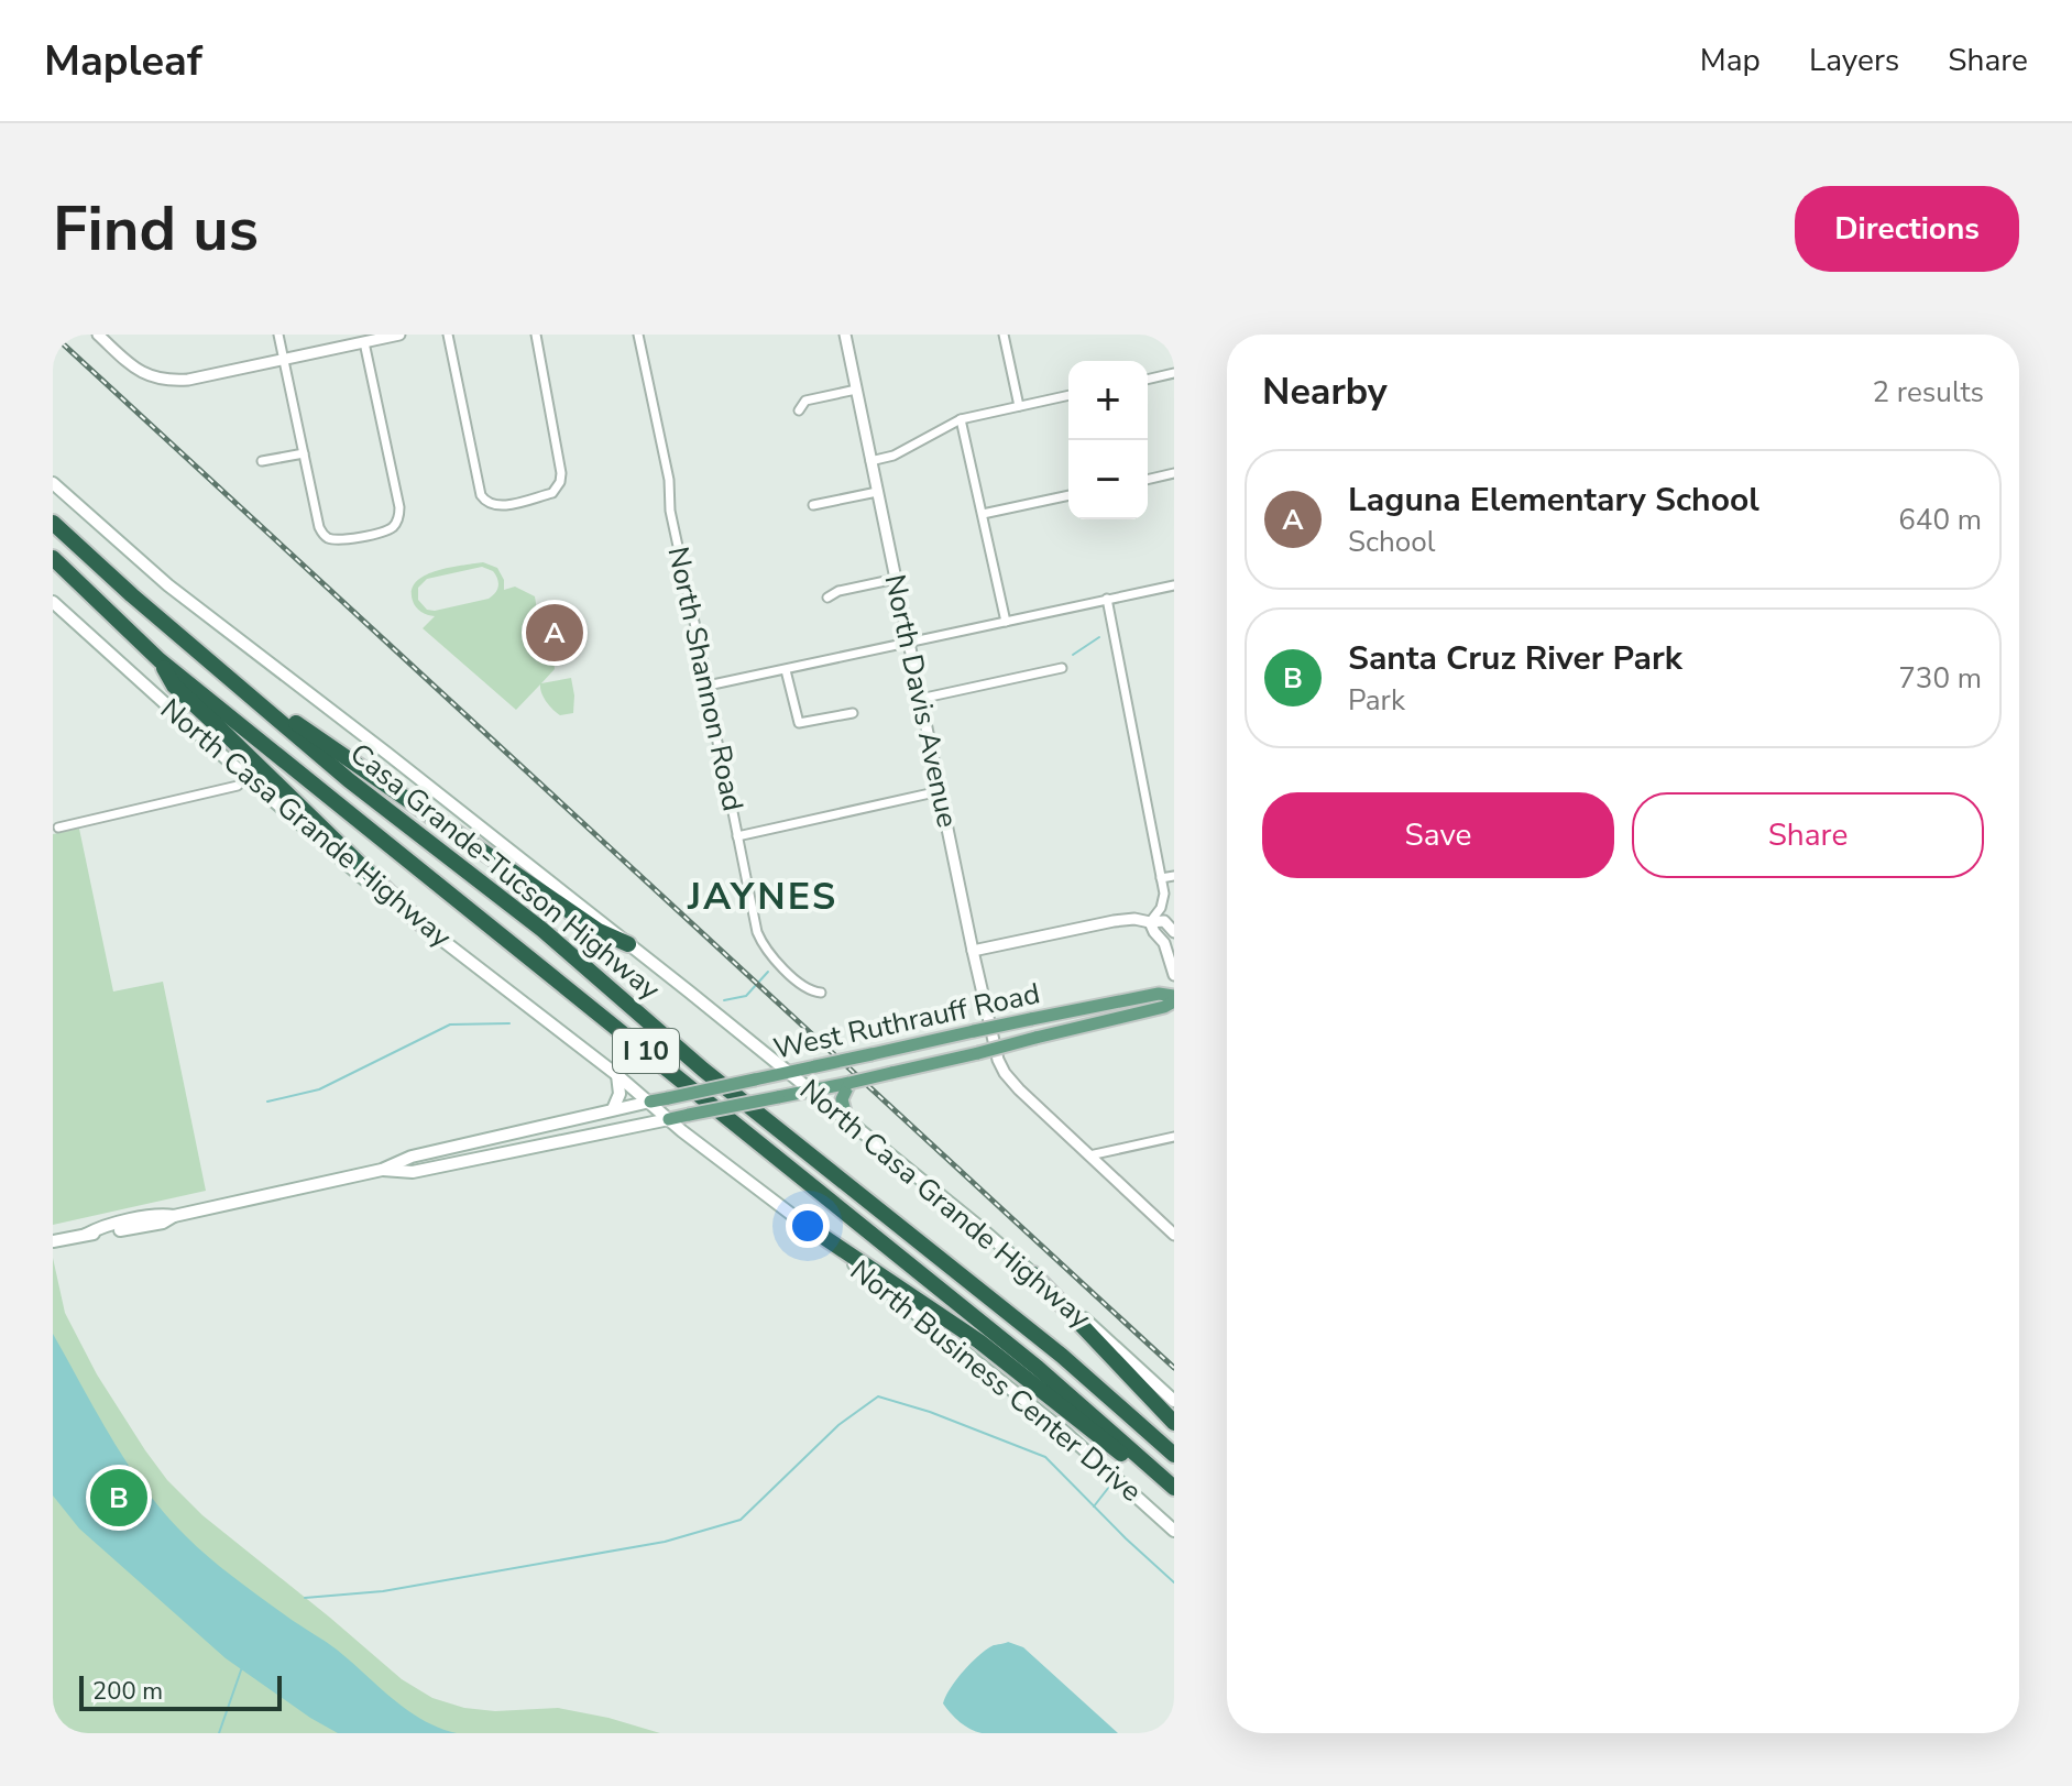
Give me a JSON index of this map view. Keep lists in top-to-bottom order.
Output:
{
  "streets": {
    "highway": ["Casa Grande-Tucson Highway", "I 10"],
    "main road": ["North Casa Grande Highway", "West Ruthrauff Road", "North Business Center Drive"],
    "street": ["North Shannon Road", "North Davis Avenue"]
  },
  "crossings": [
    ["North Casa Grande Highway", "West Ruthrauff Road"],
    ["North Casa Grande Highway", "North Business Center Drive"],
    ["West Ruthrauff Road", "North Business Center Drive"]
  ],
  "districts": ["JAYNES"],
  "scale_bar": "200 m",
  "page": {
    "header": "Mapleaf",
    "nav": ["Map", "Layers", "Share"],
    "buttons": [
      "Directions",
      ["Save", "Share"]
    ],
    "title": "Find us",
    "heading": ["Nearby", "2 results"],
    "map_buttons": ["+", "−"],
    "list": [
      {
        "mark": "A",
        "name": "Laguna Elementary School",
        "note": "School",
        "value": "640 m"
      },
      {
        "mark": "B",
        "name": "Santa Cruz River Park",
        "note": "Park",
        "value": "730 m"
      }
    ],
    "pins": ["A", "B"],
    "scale": "200 m"
  }
}
